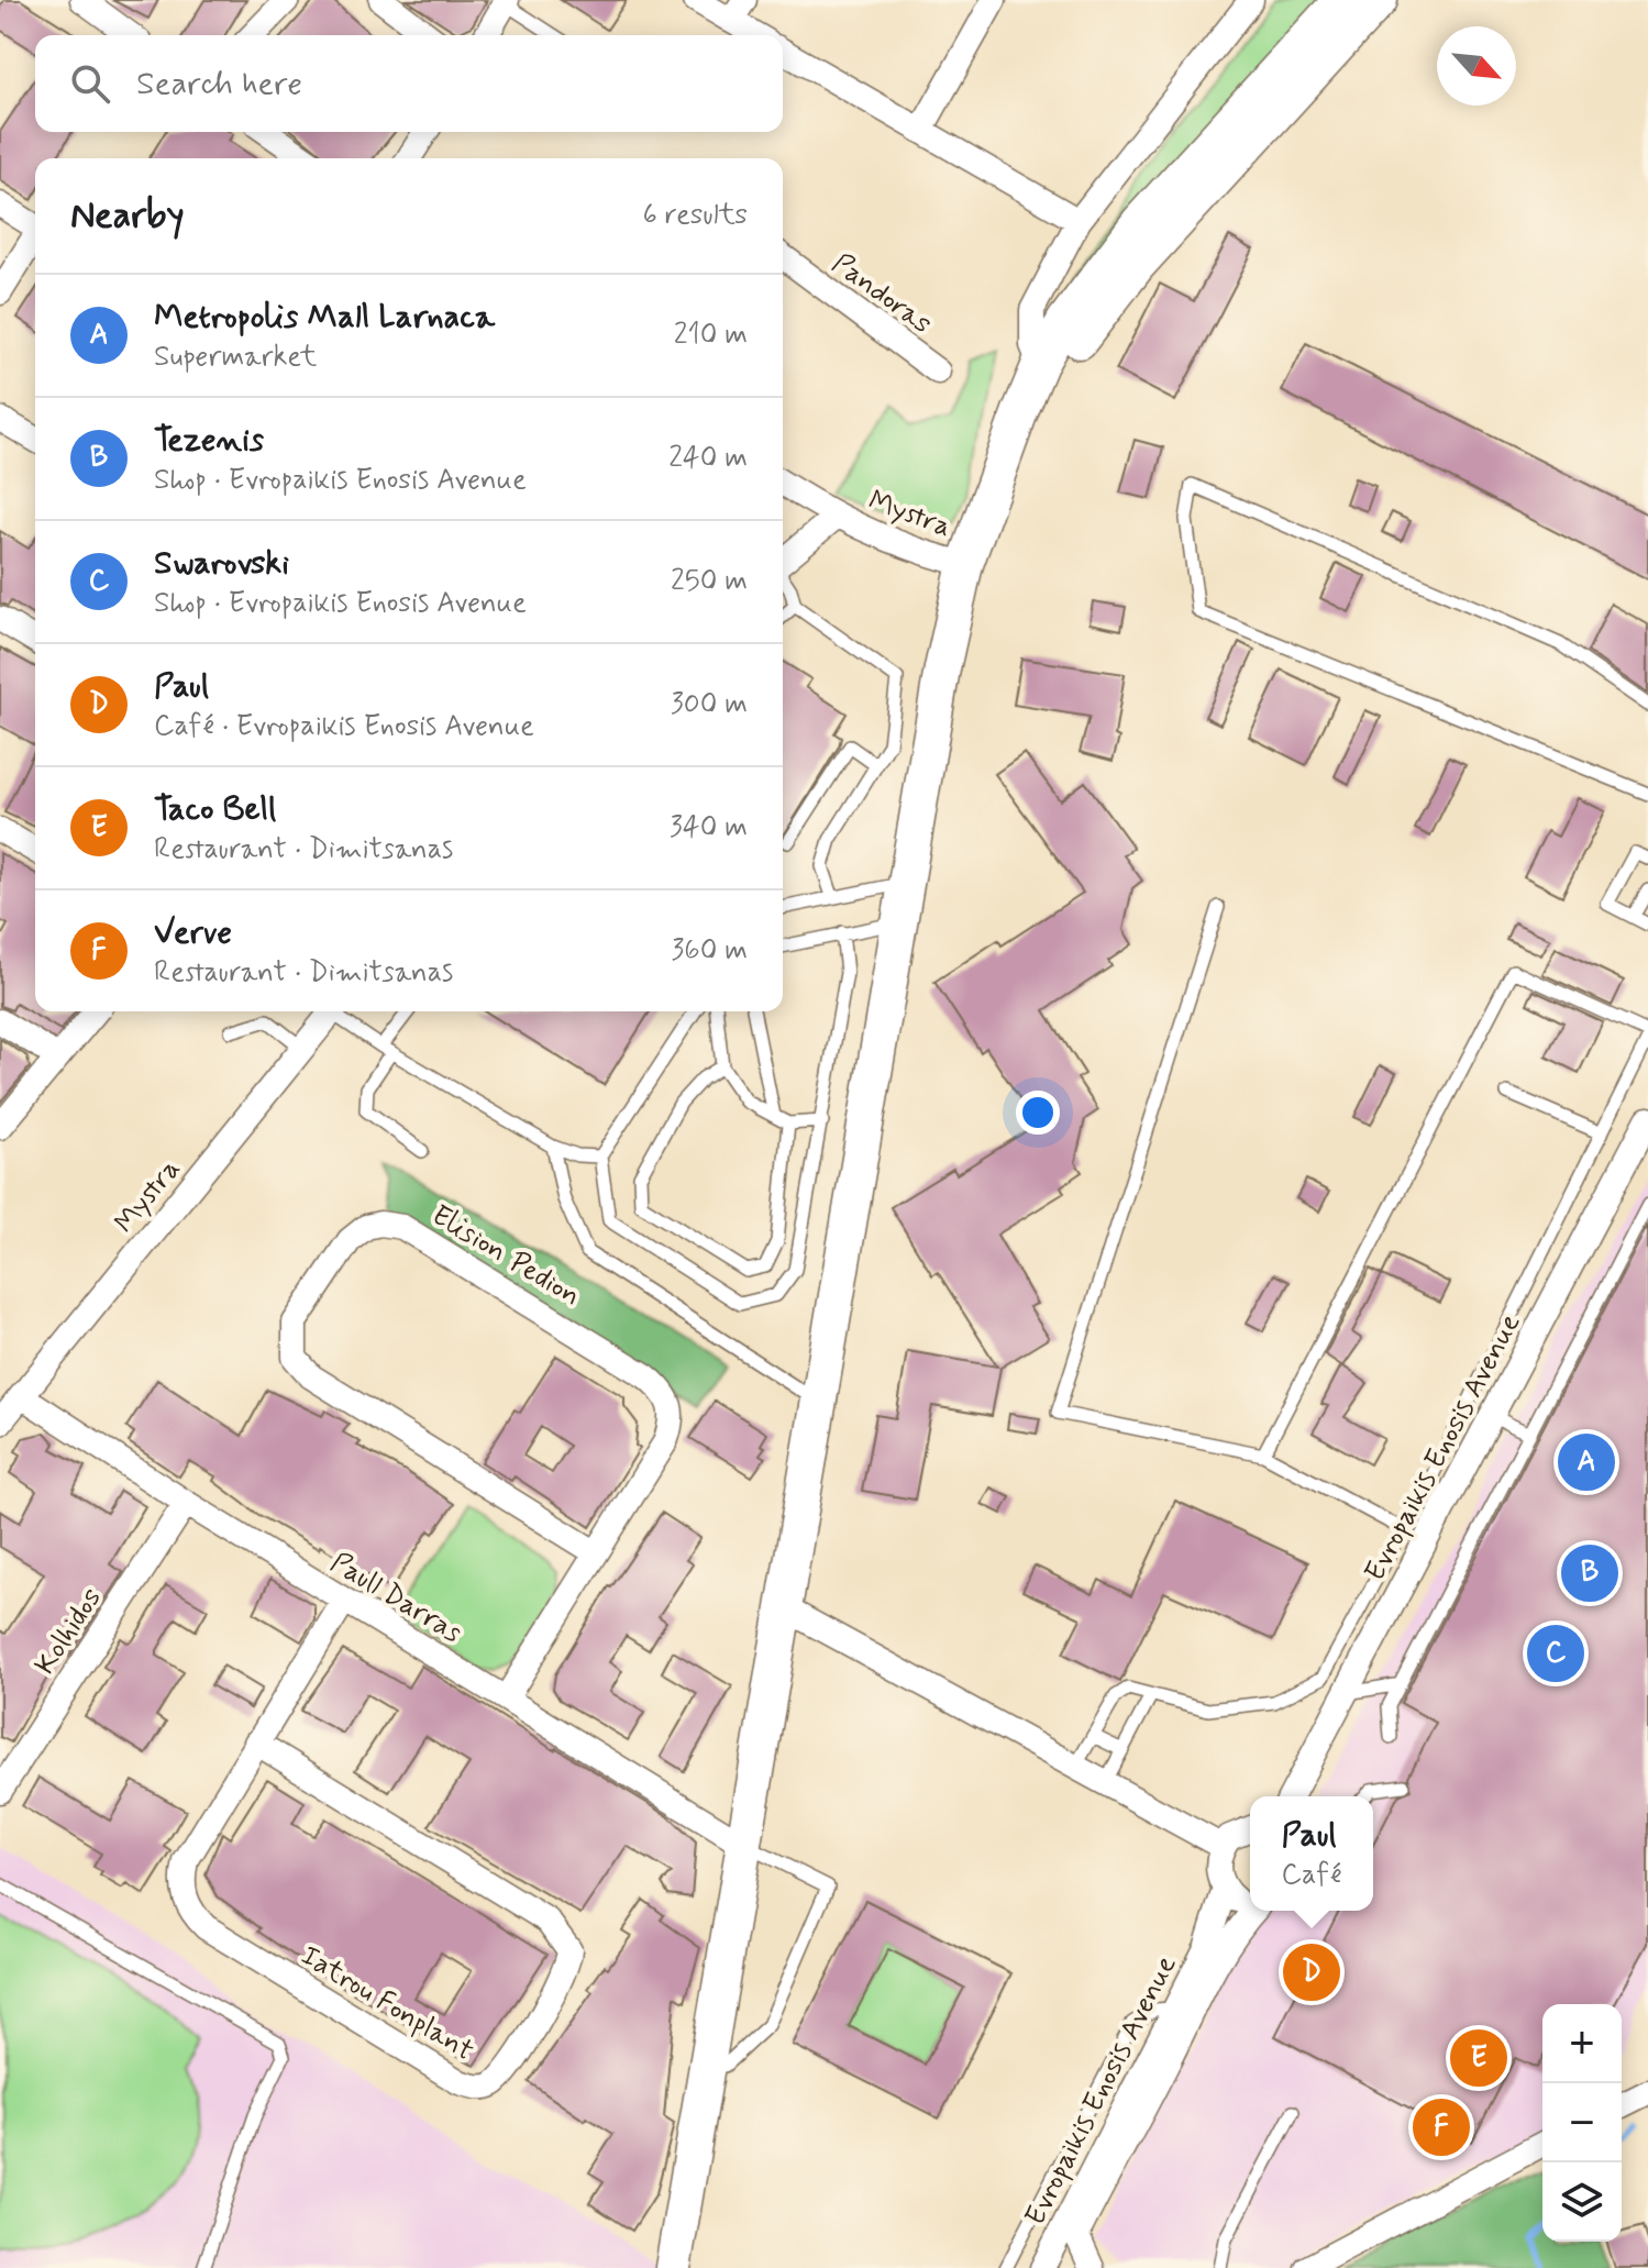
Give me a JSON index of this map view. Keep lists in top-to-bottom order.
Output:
{
  "streets": {
    "street": [
      "Pandoras",
      "Mystra",
      "Elision Pedion",
      "Evropaikis Enosis Avenue",
      "Paull Darras",
      "Kolhidos",
      "Iatrou Fonplant"
    ]
  },
  "crossings": [
    ["Mystra", "Paull Darras"],
    ["Elision Pedion", "Paull Darras"],
    ["Paull Darras", "Kolhidos"],
    ["Paull Darras", "Iatrou Fonplant"]
  ],
  "north": "bottom right",
  "page": {
    "search": "Search here",
    "heading": ["Nearby", "6 results"],
    "list": [
      {
        "mark": "A",
        "name": "Metropolis Mall Larnaca",
        "note": "Supermarket",
        "value": "210 m"
      },
      {
        "mark": "B",
        "name": "Tezenis",
        "note": "Shop · Evropaikis Enosis Avenue",
        "value": "240 m"
      },
      {
        "mark": "C",
        "name": "Swarovski",
        "note": "Shop · Evropaikis Enosis Avenue",
        "value": "250 m"
      },
      {
        "mark": "D",
        "name": "Paul",
        "note": "Café · Evropaikis Enosis Avenue",
        "value": "300 m"
      },
      {
        "mark": "E",
        "name": "Taco Bell",
        "note": "Restaurant · Dimitsanas",
        "value": "340 m"
      },
      {
        "mark": "F",
        "name": "Verve",
        "note": "Restaurant · Dimitsanas",
        "value": "360 m"
      }
    ],
    "pins": [
      "A",
      "B",
      "C",
      "D",
      "E",
      "F"
    ],
    "popup": ["Paul", "Café"],
    "map_buttons": ["+", "−"]
  }
}
